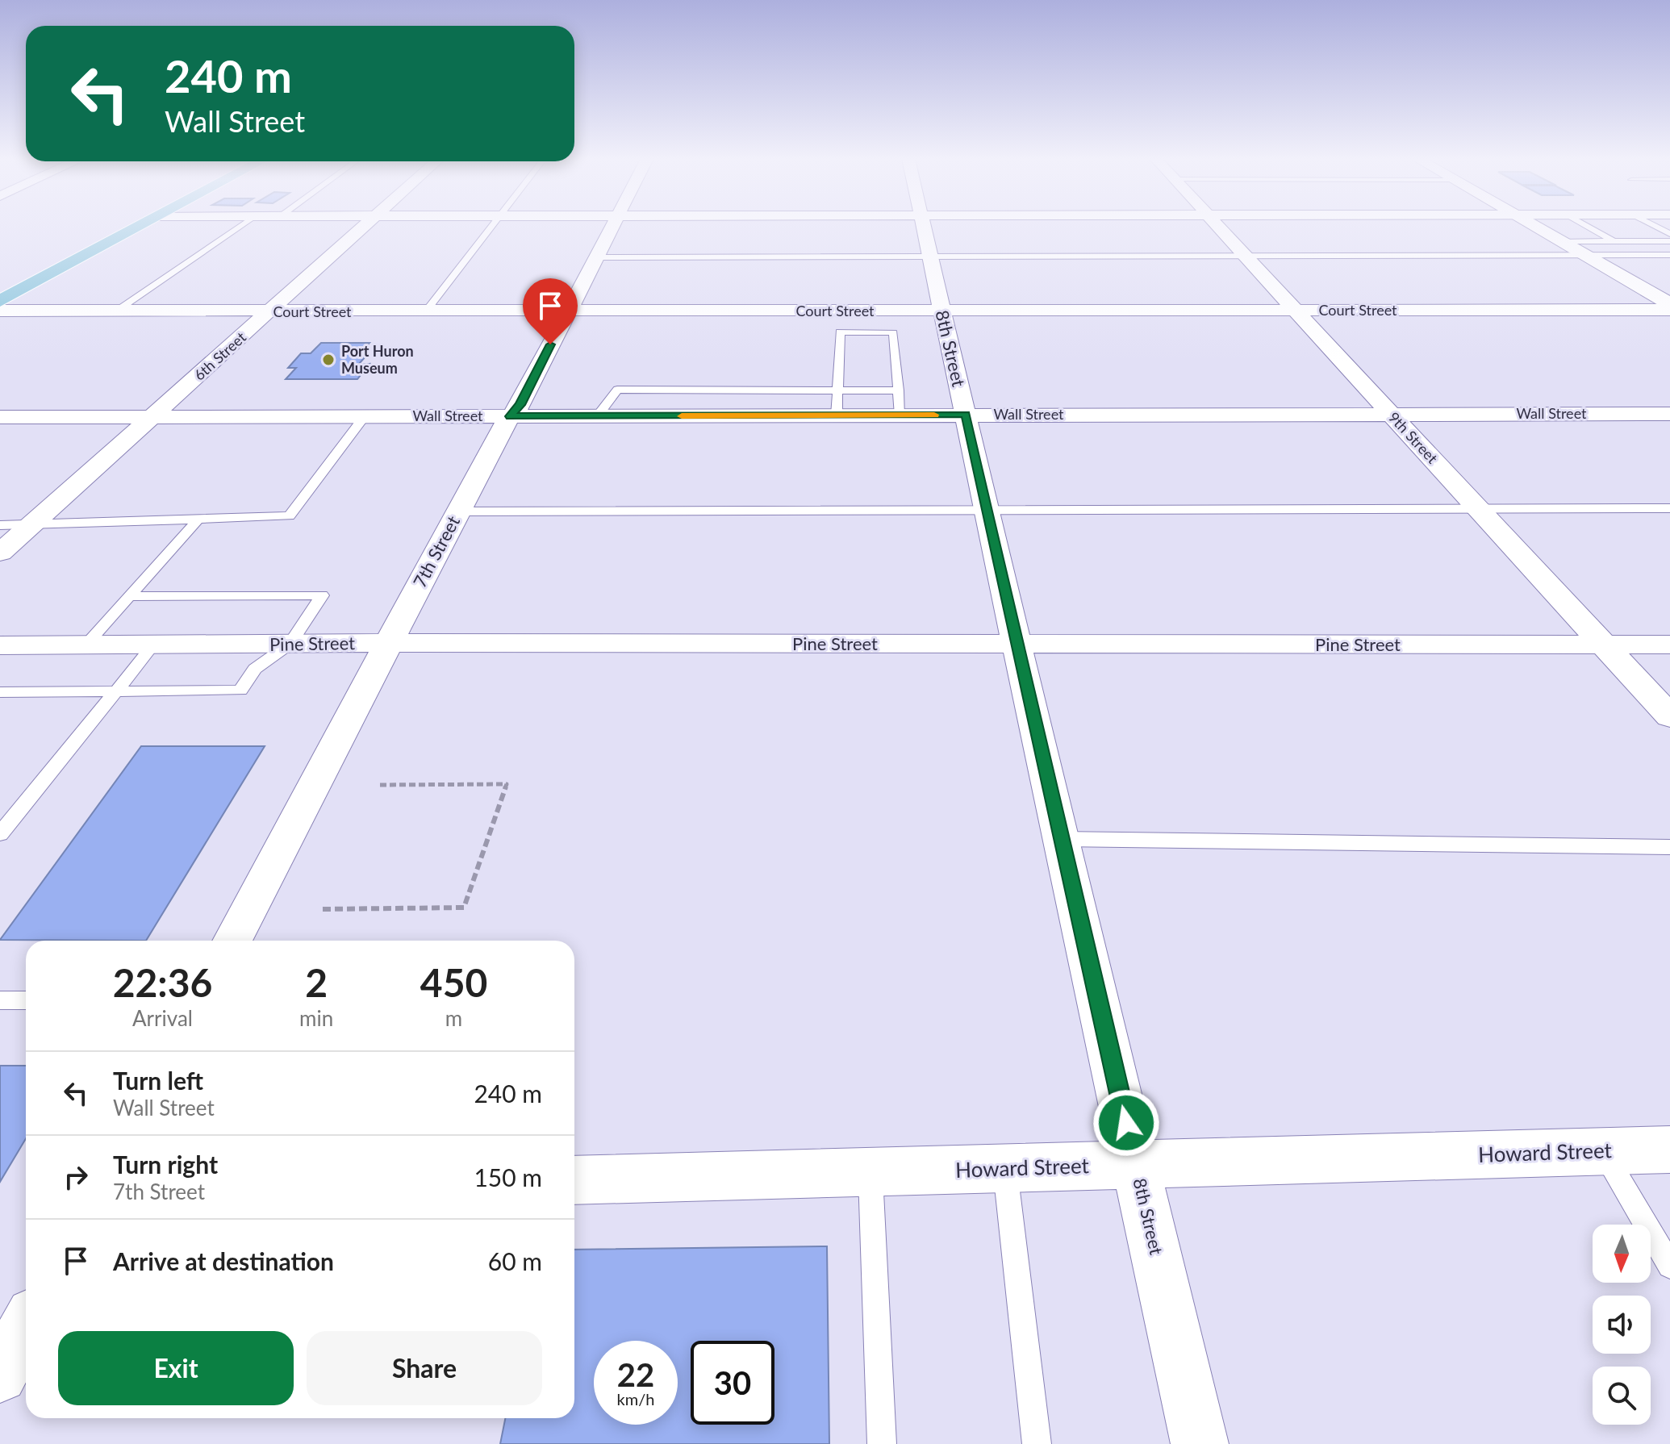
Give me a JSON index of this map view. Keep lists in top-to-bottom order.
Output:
{
  "streets": {
    "street": [
      "Court Street",
      "8th Street",
      "6th Street",
      "Wall Street",
      "9th Street",
      "7th Street",
      "Pine Street",
      "Howard Street"
    ]
  },
  "crossings": [
    ["Court Street", "8th Street"],
    ["Court Street", "6th Street"],
    ["Court Street", "9th Street"],
    ["Court Street", "7th Street"],
    ["8th Street", "Wall Street"],
    ["8th Street", "Pine Street"],
    ["8th Street", "Howard Street"],
    ["6th Street", "Wall Street"],
    ["Wall Street", "9th Street"],
    ["Wall Street", "7th Street"],
    ["9th Street", "Pine Street"],
    ["7th Street", "Pine Street"]
  ],
  "places": ["Port Huron Museum"],
  "north": "bottom",
  "page": {
    "turn": ["240 m", "Wall Street"],
    "eta": [
      "22:36",
      "Arrival",
      "2",
      "min",
      "450",
      "m"
    ],
    "list": [
      {
        "name": "Turn left",
        "note": "Wall Street",
        "value": "240 m"
      },
      {
        "name": "Turn right",
        "note": "7th Street",
        "value": "150 m"
      },
      {
        "name": "Arrive at destination",
        "value": "60 m"
      }
    ],
    "buttons": ["Exit", "Share"],
    "speed": "22 km/h",
    "limit": "30"
  }
}
